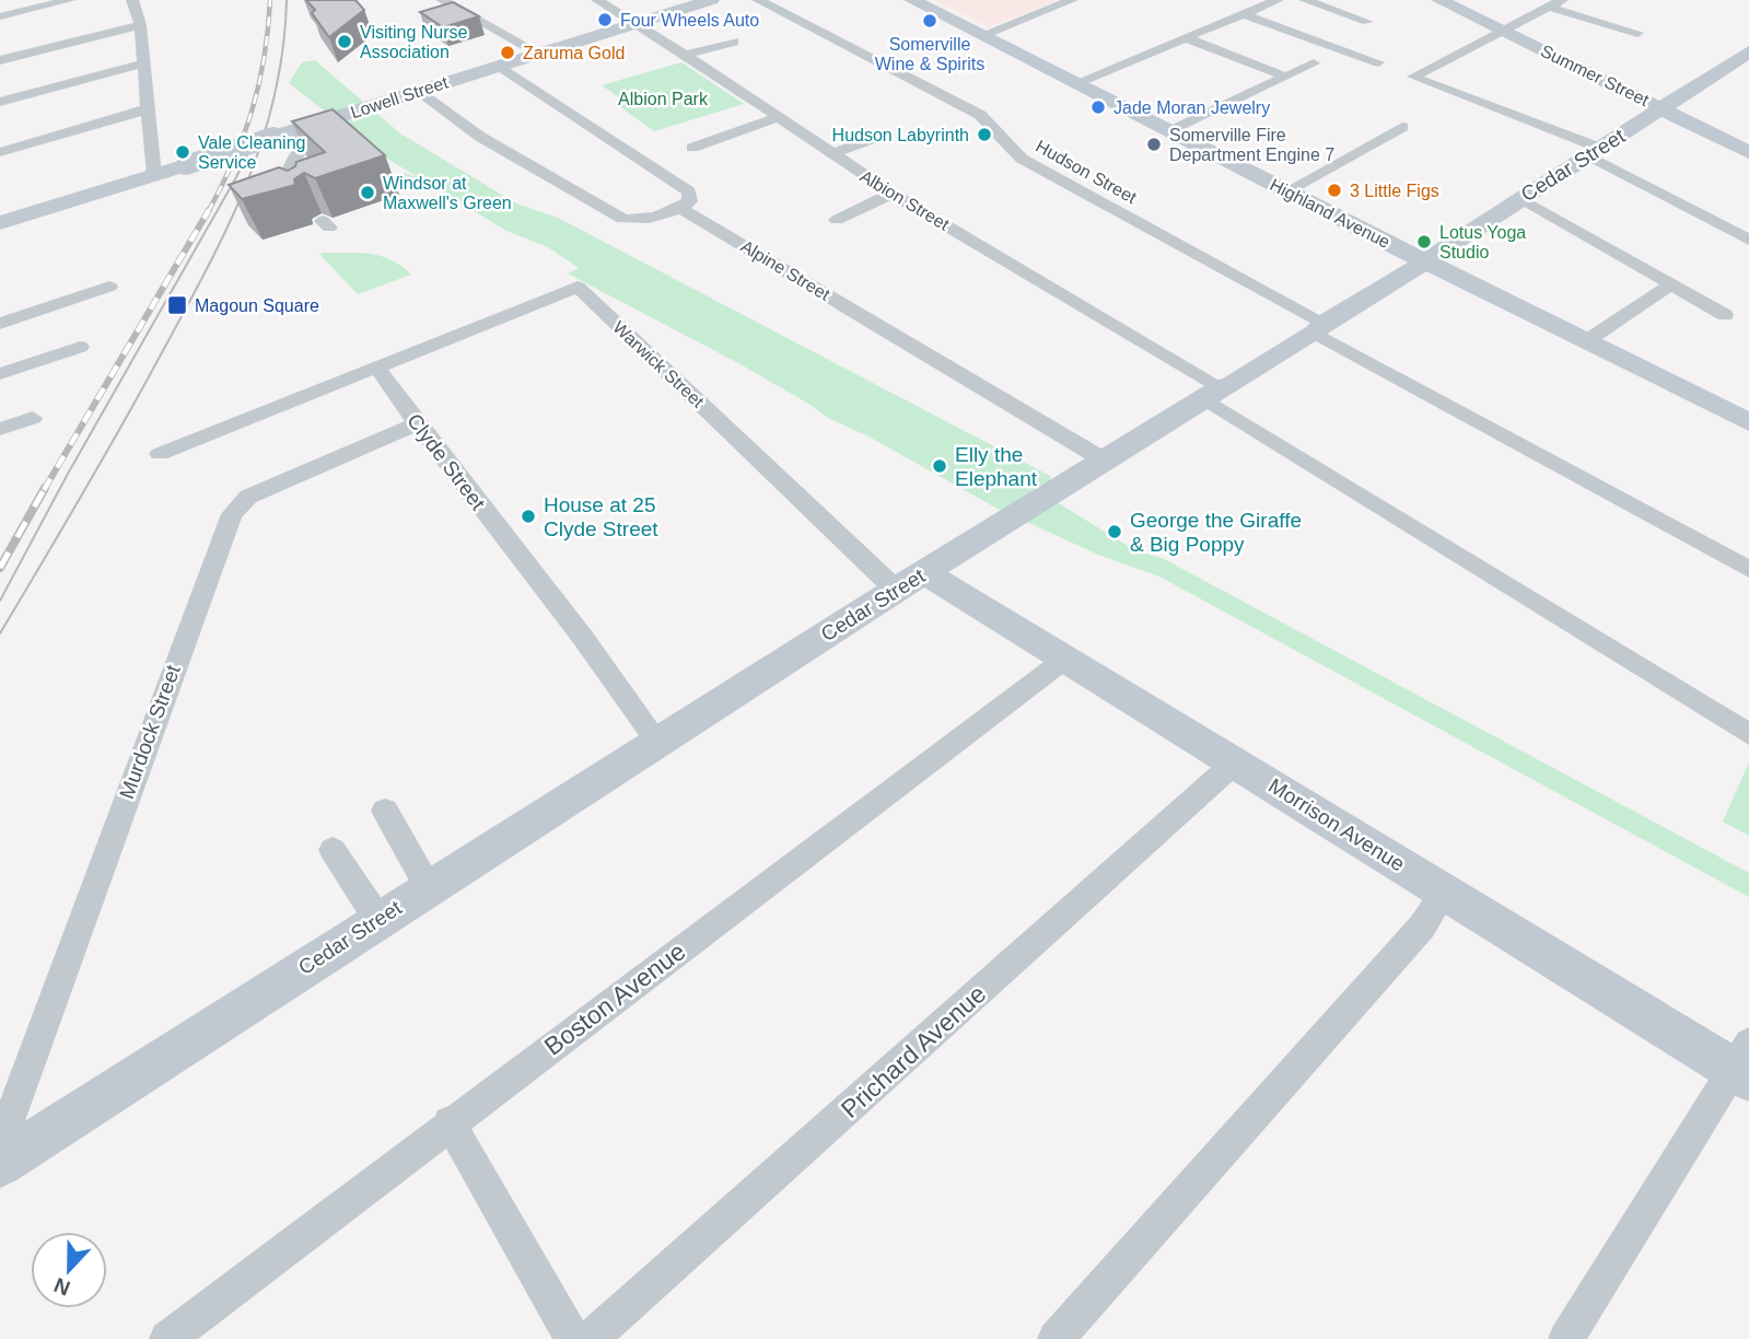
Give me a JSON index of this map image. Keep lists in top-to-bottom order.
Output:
{
  "streets": {
    "street": [
      "Summer Street",
      "Lowell Street",
      "Cedar Street",
      "Hudson Street",
      "Albion Street",
      "Highland Avenue",
      "Alpine Street",
      "Warwick Street",
      "Clyde Street",
      "Murdock Street",
      "Morrison Avenue",
      "Boston Avenue",
      "Prichard Avenue"
    ]
  },
  "crossings": [
    ["Summer Street", "Cedar Street"],
    ["Lowell Street", "Albion Street"],
    ["Cedar Street", "Hudson Street"],
    ["Cedar Street", "Albion Street"],
    ["Cedar Street", "Highland Avenue"],
    ["Cedar Street", "Alpine Street"],
    ["Cedar Street", "Warwick Street"],
    ["Cedar Street", "Clyde Street"],
    ["Cedar Street", "Morrison Avenue"],
    ["Warwick Street", "Clyde Street"],
    ["Warwick Street", "Morrison Avenue"],
    ["Clyde Street", "Murdock Street"],
    ["Morrison Avenue", "Boston Avenue"],
    ["Morrison Avenue", "Prichard Avenue"]
  ],
  "parks": ["Albion Park"],
  "places": {
    "other": [
      "Four Wheels Auto",
      "Somerville Wine & Spirits",
      "Visiting Nurse Association",
      "Zaruma Gold",
      "Jade Moran Jewelry",
      "Hudson Labyrinth",
      "Somerville Fire Department Engine 7",
      "Vale Cleaning Service",
      "3 Little Figs",
      "Windsor at Maxwell's Green",
      "Lotus Yoga Studio",
      "Elly the Elephant",
      "House at 25 Clyde Street",
      "George the Giraffe & Big Poppy"
    ],
    "transit": ["Magoun Square"]
  },
  "north": "bottom"
}
